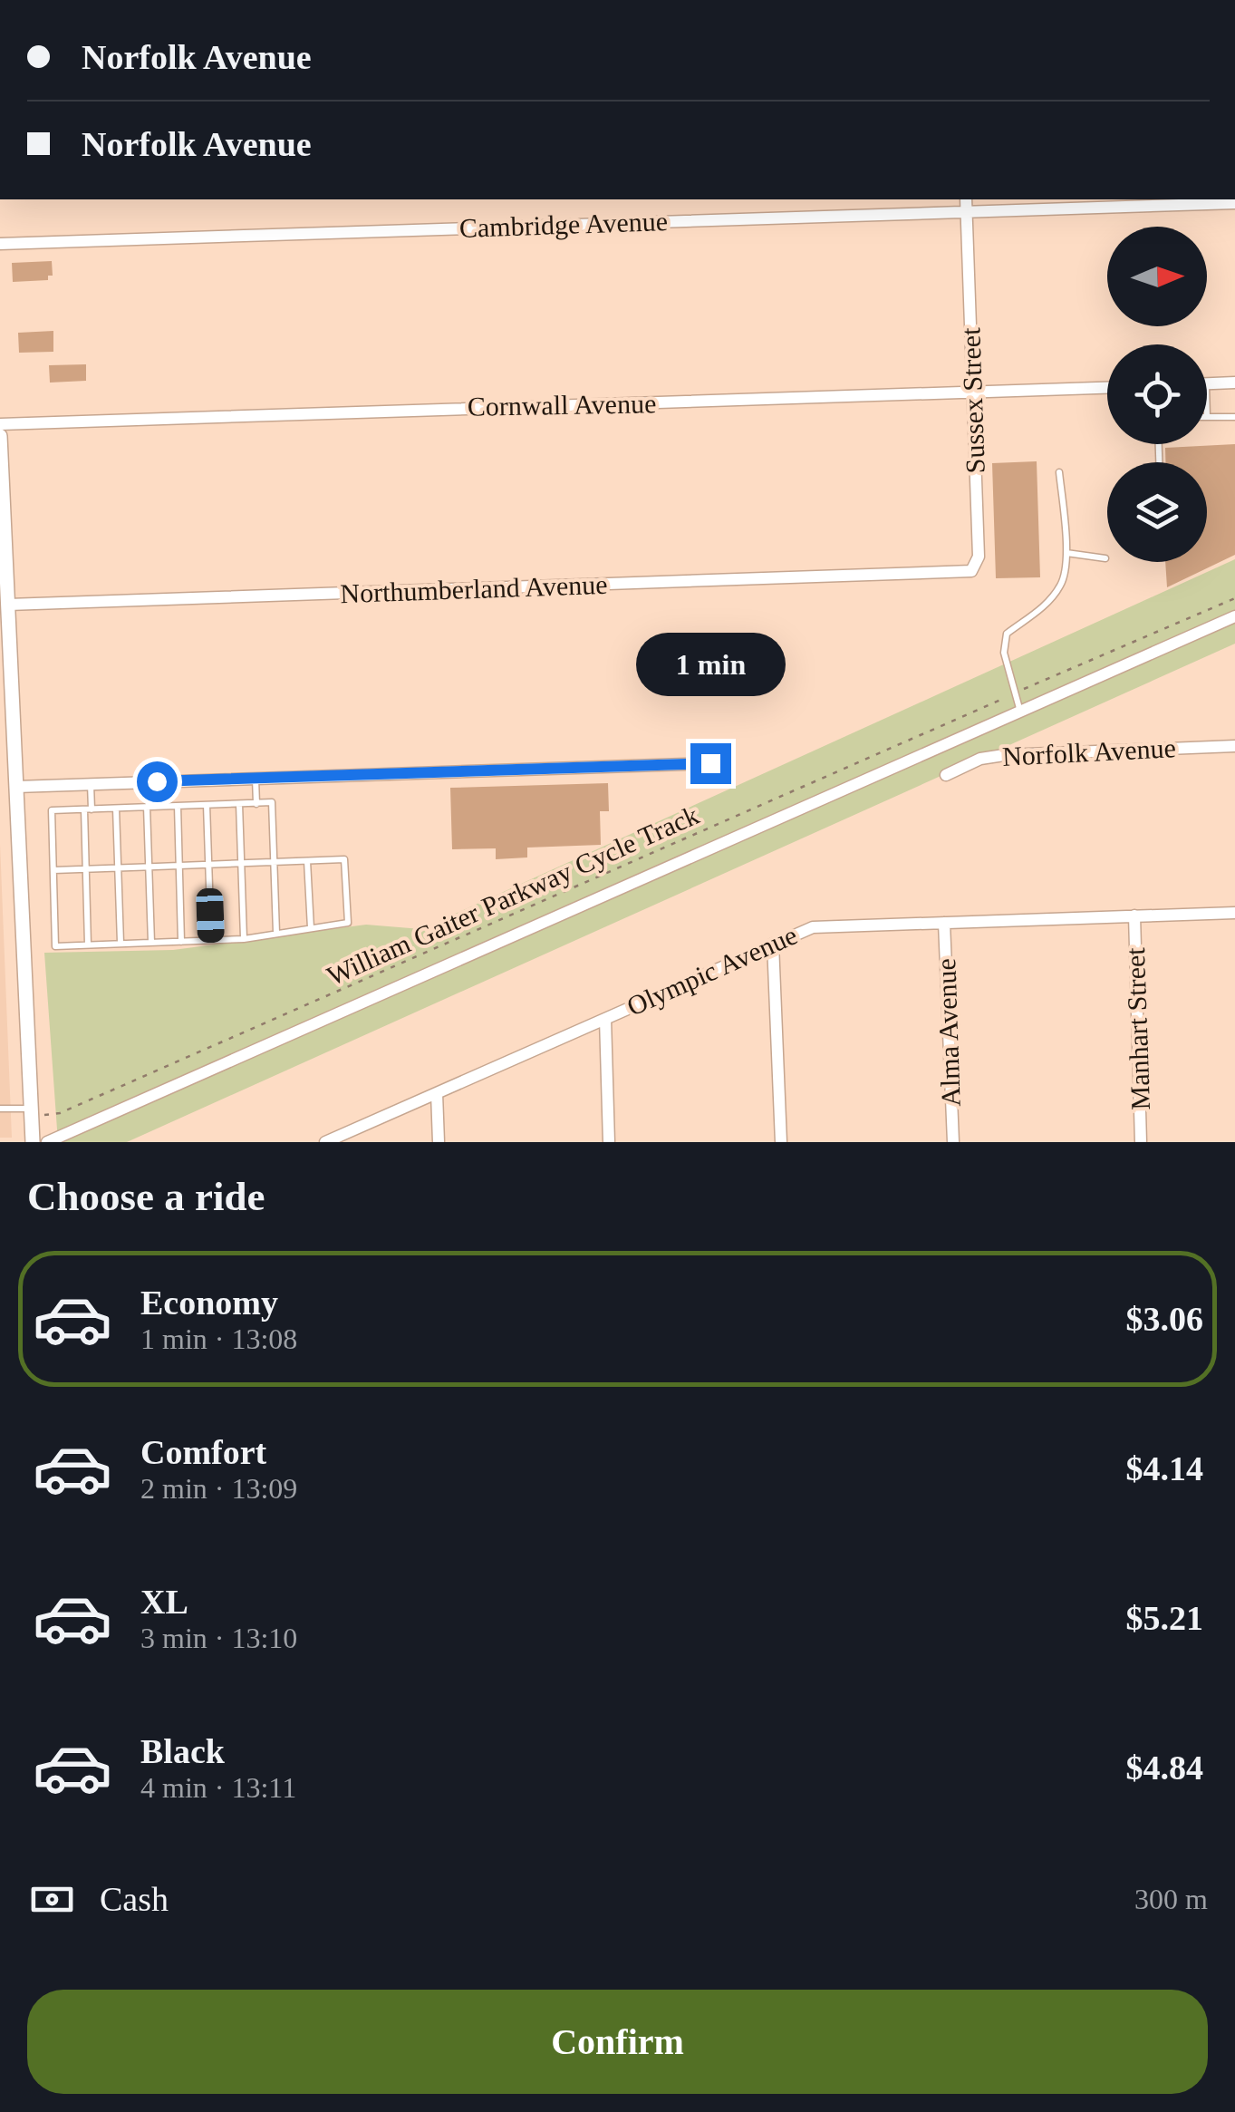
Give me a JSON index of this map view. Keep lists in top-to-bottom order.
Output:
{
  "streets": {
    "street": [
      "Cambridge Avenue",
      "Sussex Street",
      "Cornwall Avenue",
      "Northumberland Avenue",
      "Norfolk Avenue",
      "Olympic Avenue",
      "Manhart Street",
      "Alma Avenue"
    ],
    "path": ["William Gaiter Parkway Cycle Track"]
  },
  "crossings": [
    ["Cambridge Avenue", "Sussex Street"],
    ["Sussex Street", "Cornwall Avenue"],
    ["Sussex Street", "Northumberland Avenue"],
    ["Olympic Avenue", "Manhart Street"],
    ["Olympic Avenue", "Alma Avenue"]
  ],
  "north": "right",
  "page": {
    "banner": ["Norfolk Avenue", "Norfolk Avenue"],
    "bubble": "1 min",
    "heading": "Choose a ride",
    "list": [
      {
        "name": "Economy",
        "note": "1 min · 13:08",
        "value": "$3.06"
      },
      {
        "name": "Comfort",
        "note": "2 min · 13:09",
        "value": "$4.14"
      },
      {
        "name": "XL",
        "note": "3 min · 13:10",
        "value": "$5.21"
      },
      {
        "name": "Black",
        "note": "4 min · 13:11",
        "value": "$4.84"
      }
    ],
    "pay": ["Cash", "300 m"],
    "buttons": "Confirm"
  }
}
